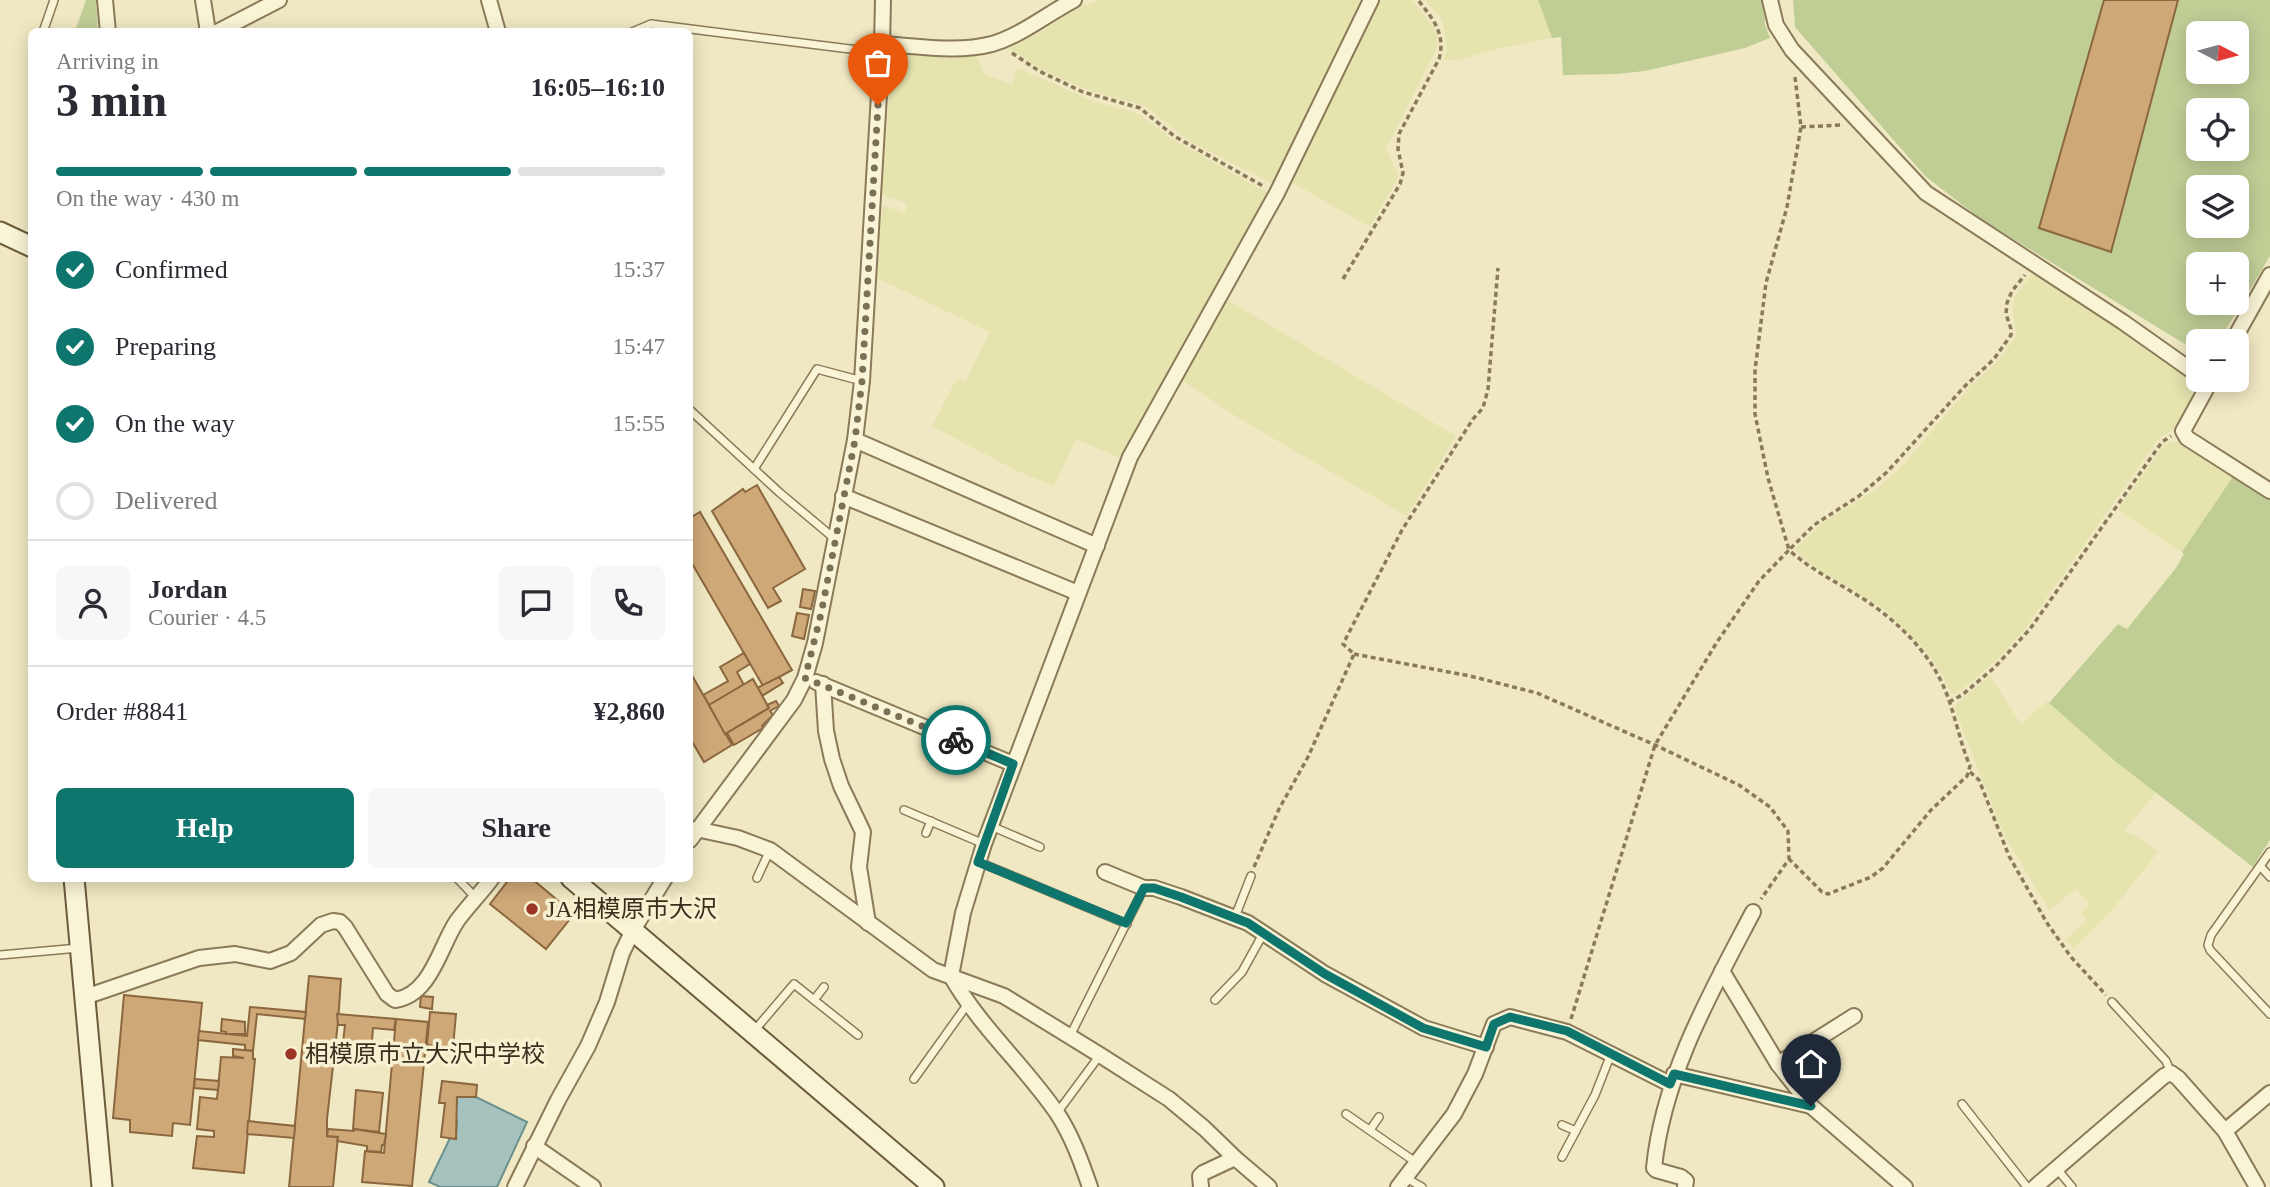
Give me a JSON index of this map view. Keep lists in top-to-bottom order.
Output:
{
  "places": ["JA相模原市大沢", "相模原市立大沢中学校"],
  "north": "right",
  "page": {
    "map_buttons": ["+", "−"],
    "heading": ["3 min", "Arriving in", "16:05–16:10"],
    "panel": [
      "Jordan",
      "Courier · 4.5",
      "Order #8841",
      "¥2,860"
    ],
    "bar": "On the way · 430 m",
    "list": [
      ["Confirmed", "15:37"],
      ["Preparing", "15:47"],
      ["On the way", "15:55"],
      "Delivered"
    ],
    "buttons": ["Help", "Share"]
  }
}
